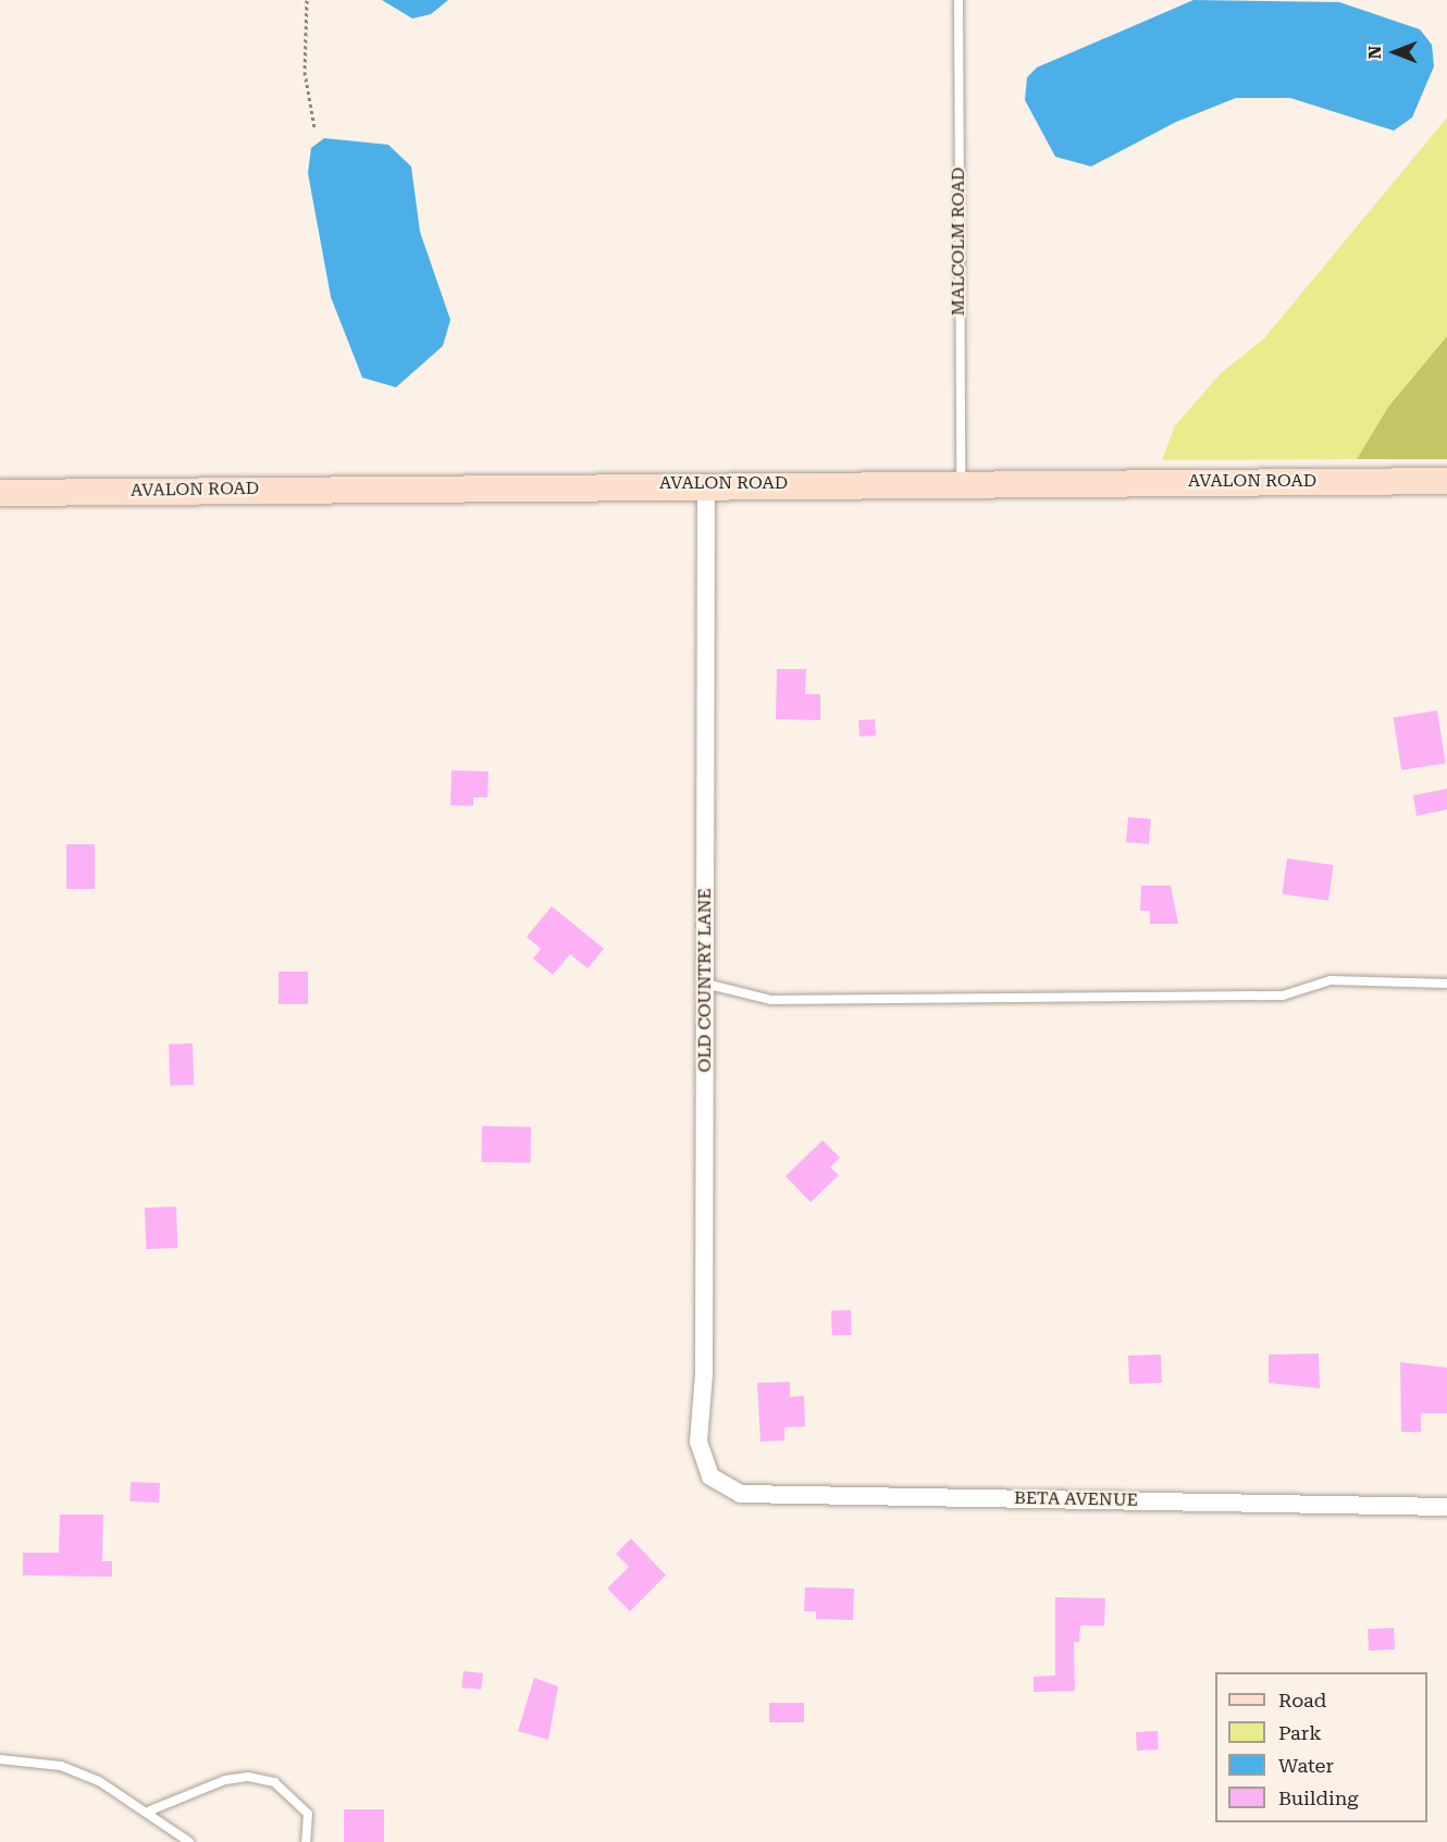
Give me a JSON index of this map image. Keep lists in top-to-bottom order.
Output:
{
  "streets": {
    "main road": ["AVALON ROAD"],
    "street": ["OLD COUNTRY LANE", "BETA AVENUE"],
    "lane": ["MALCOLM ROAD"]
  },
  "crossings": [
    ["MALCOLM ROAD", "AVALON ROAD"],
    ["AVALON ROAD", "OLD COUNTRY LANE"],
    ["OLD COUNTRY LANE", "BETA AVENUE"]
  ],
  "legend": [
    "Road",
    "Park",
    "Water",
    "Building"
  ],
  "north": "left"
}
